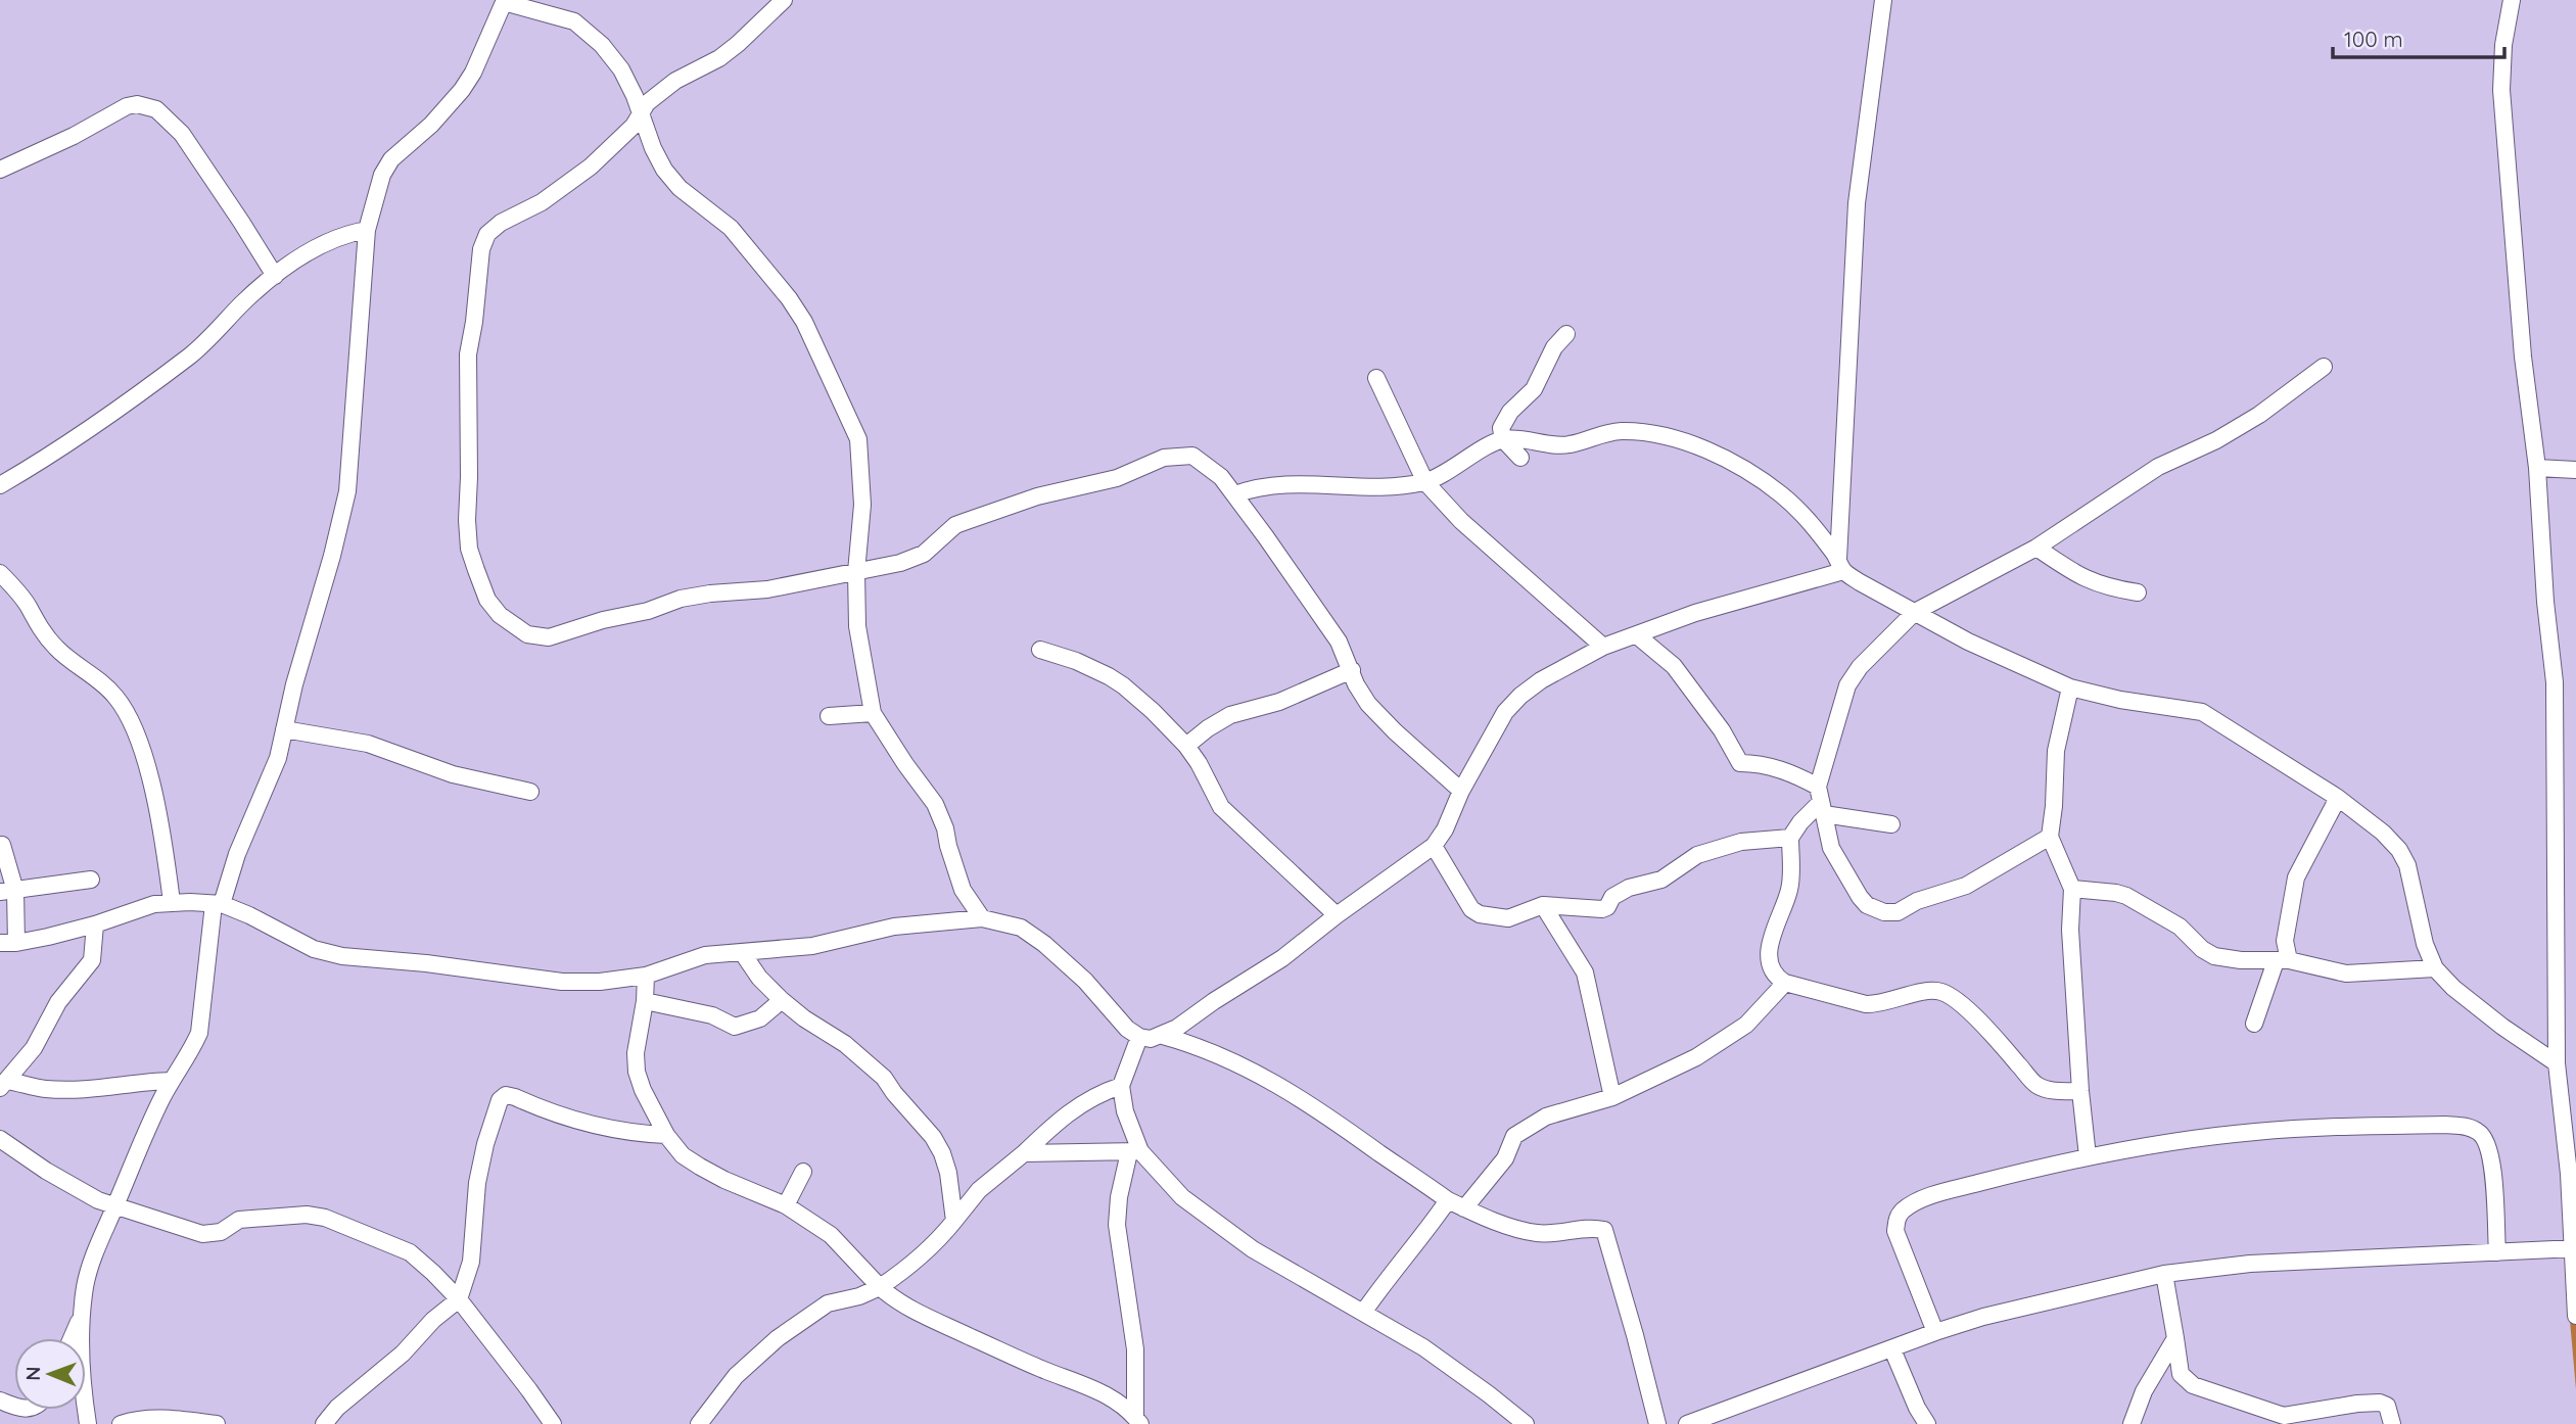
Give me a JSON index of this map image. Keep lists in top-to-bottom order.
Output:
{
  "scale_bar": "100 m",
  "north": "left"
}
